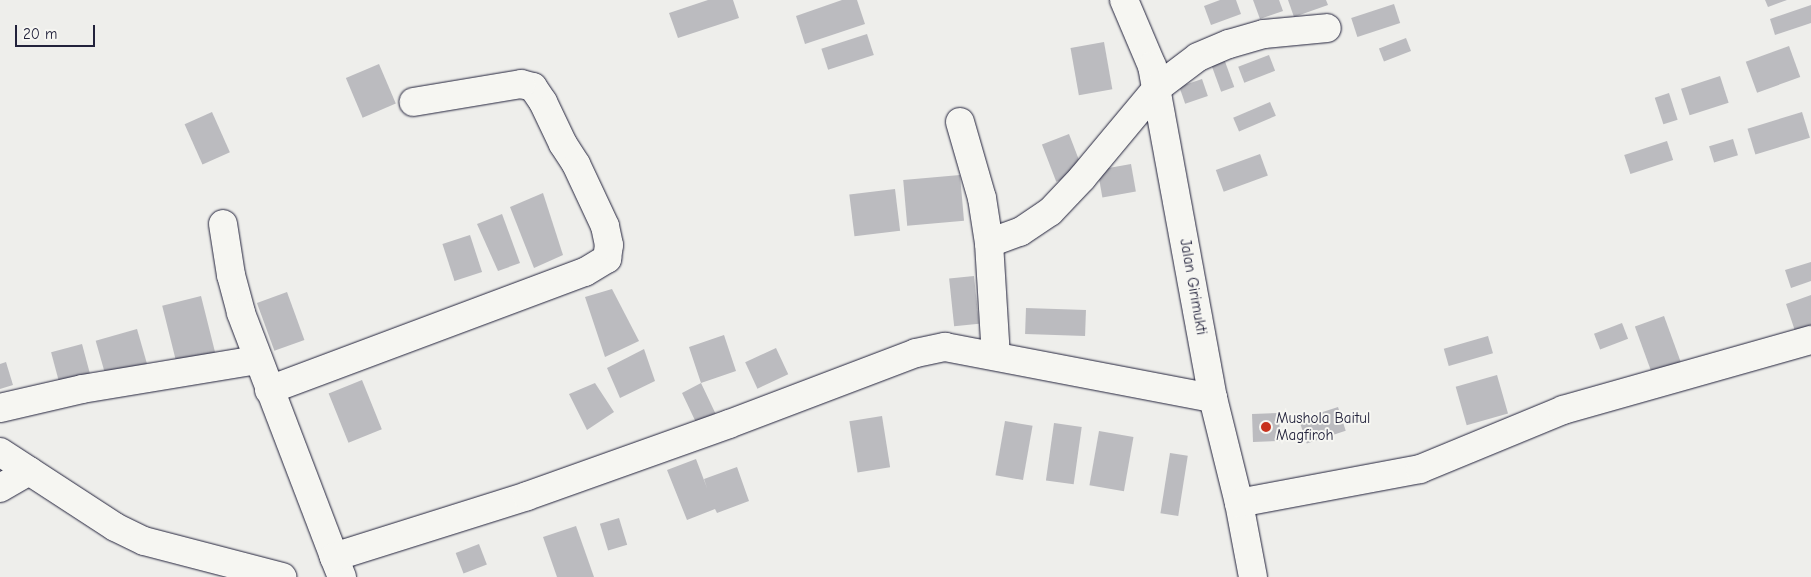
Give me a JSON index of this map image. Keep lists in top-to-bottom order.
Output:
{
  "streets": {
    "street": ["Jalan Girimukti"]
  },
  "places": ["Mushola Baitul Magfiroh"],
  "scale_bar": "20 m"
}
